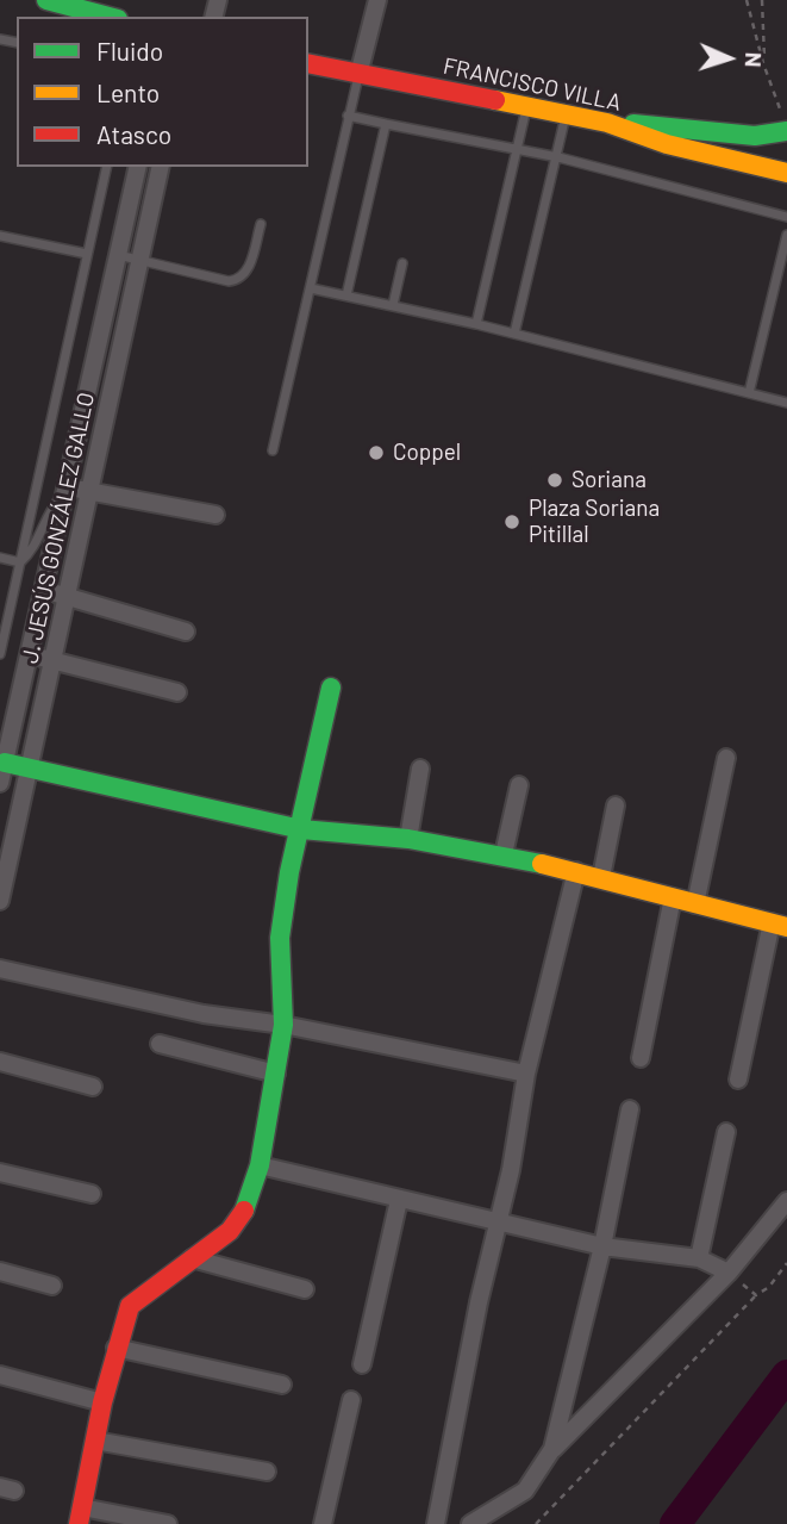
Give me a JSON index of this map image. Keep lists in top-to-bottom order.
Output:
{
  "streets": {
    "street": ["FRANCISCO VILLA", "J. JESÚS GONZÁLEZ GALLO"]
  },
  "places": ["Coppel", "Soriana", "Plaza Soriana Pitillal"],
  "legend": ["Fluido", "Lento", "Atasco"],
  "north": "right"
}
